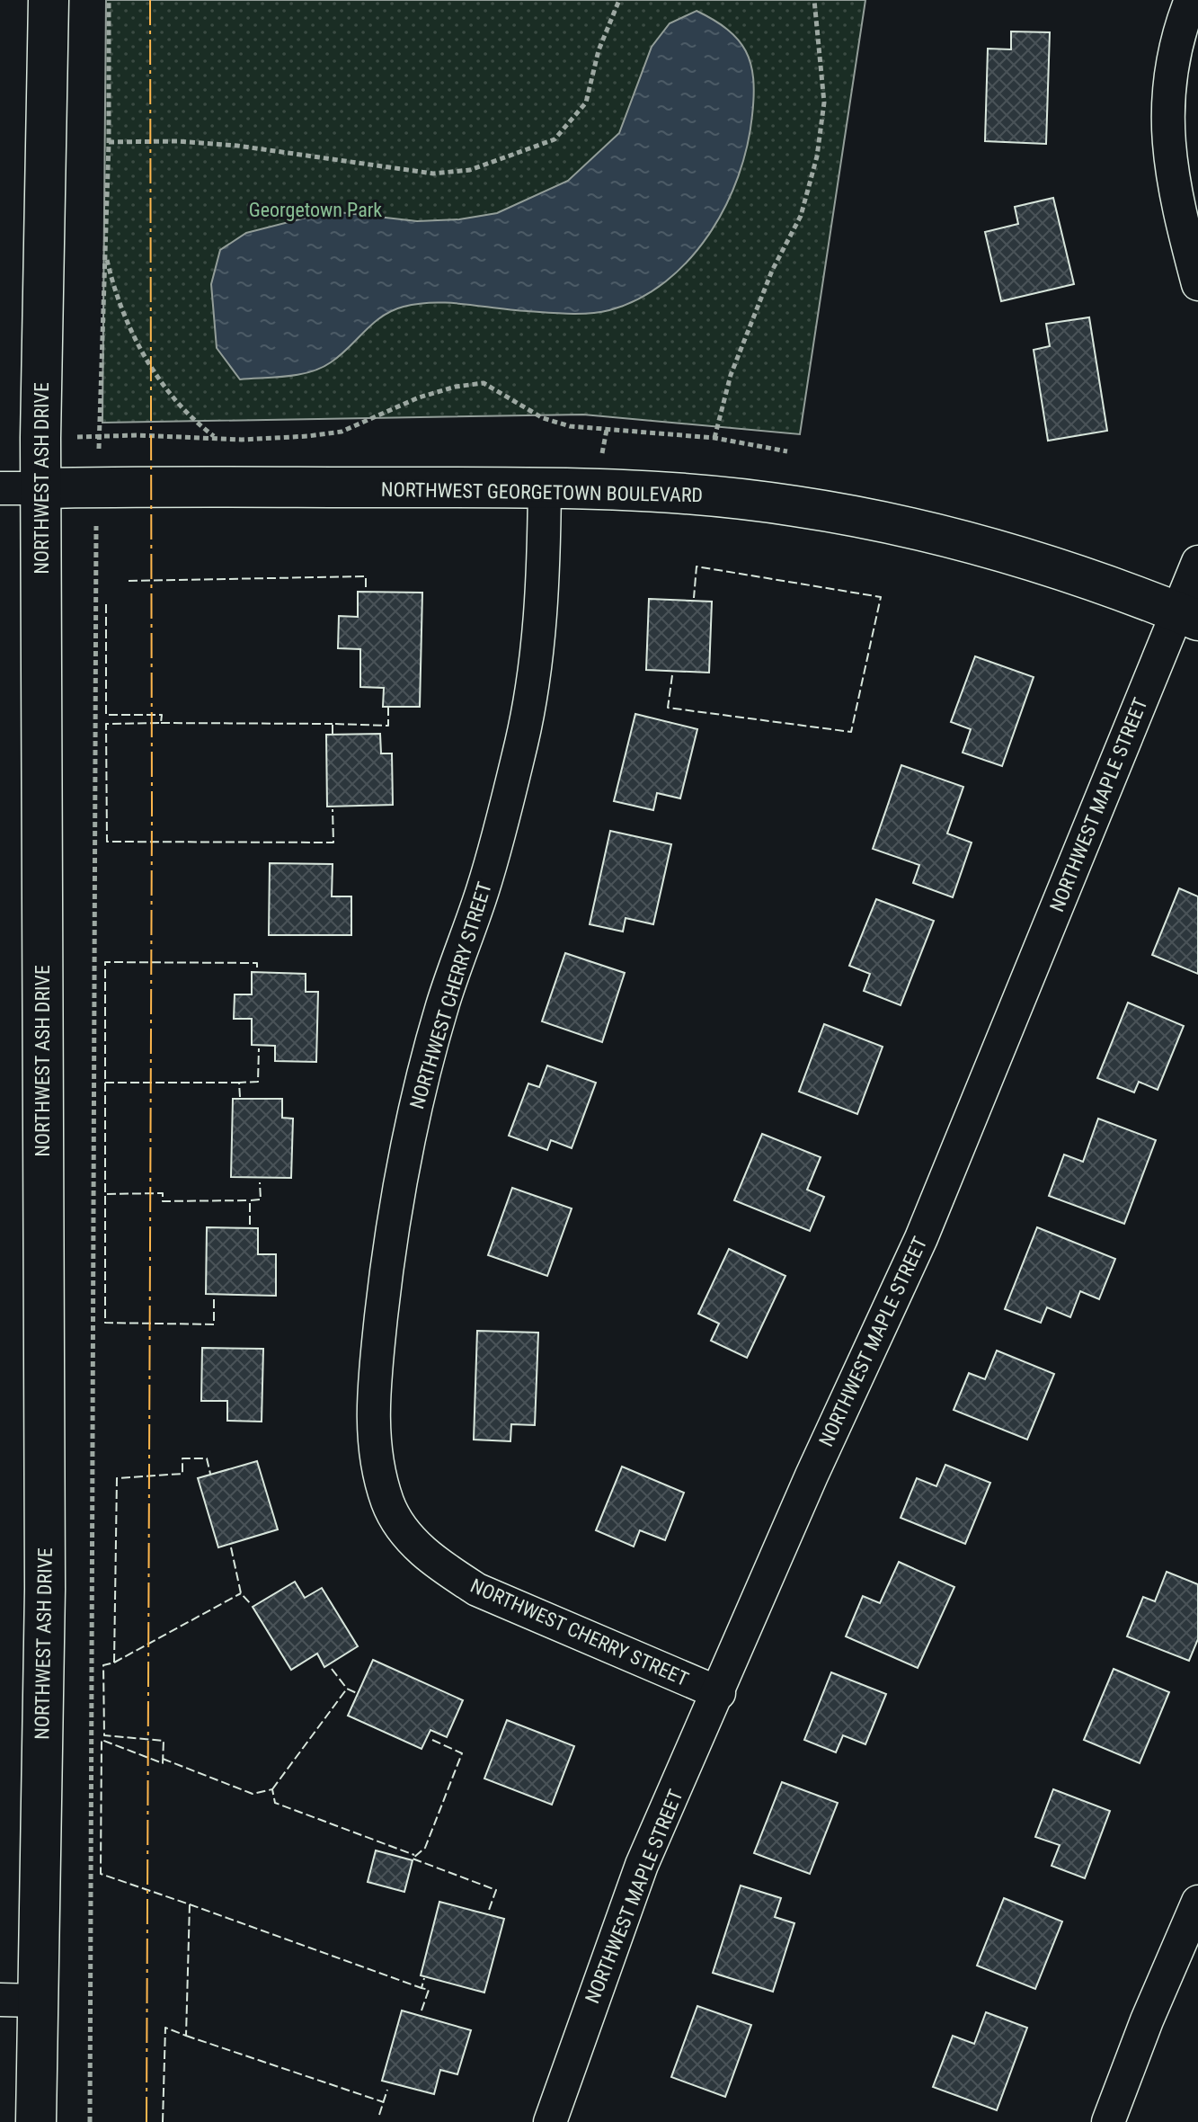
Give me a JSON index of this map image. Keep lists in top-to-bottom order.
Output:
{
  "streets": {
    "street": [
      "NORTHWEST ASH DRIVE",
      "NORTHWEST GEORGETOWN BOULEVARD",
      "NORTHWEST MAPLE STREET",
      "NORTHWEST CHERRY STREET"
    ]
  },
  "crossings": [
    ["NORTHWEST ASH DRIVE", "NORTHWEST GEORGETOWN BOULEVARD"],
    ["NORTHWEST GEORGETOWN BOULEVARD", "NORTHWEST MAPLE STREET"],
    ["NORTHWEST GEORGETOWN BOULEVARD", "NORTHWEST CHERRY STREET"],
    ["NORTHWEST MAPLE STREET", "NORTHWEST CHERRY STREET"]
  ],
  "parks": ["Georgetown Park"]
}
